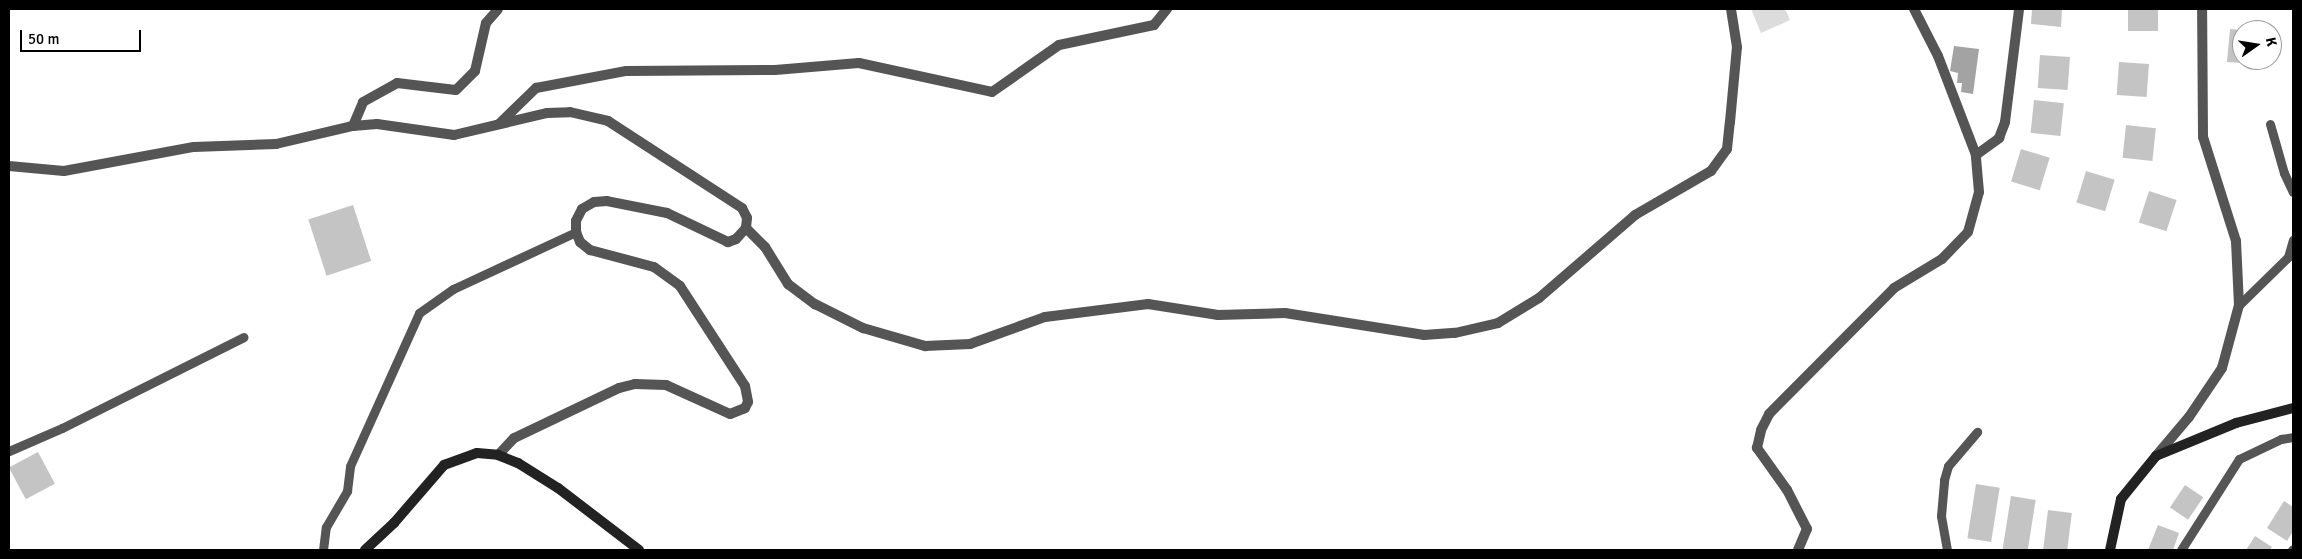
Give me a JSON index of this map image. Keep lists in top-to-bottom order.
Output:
{
  "scale_bar": "50 m",
  "north": "right"
}
